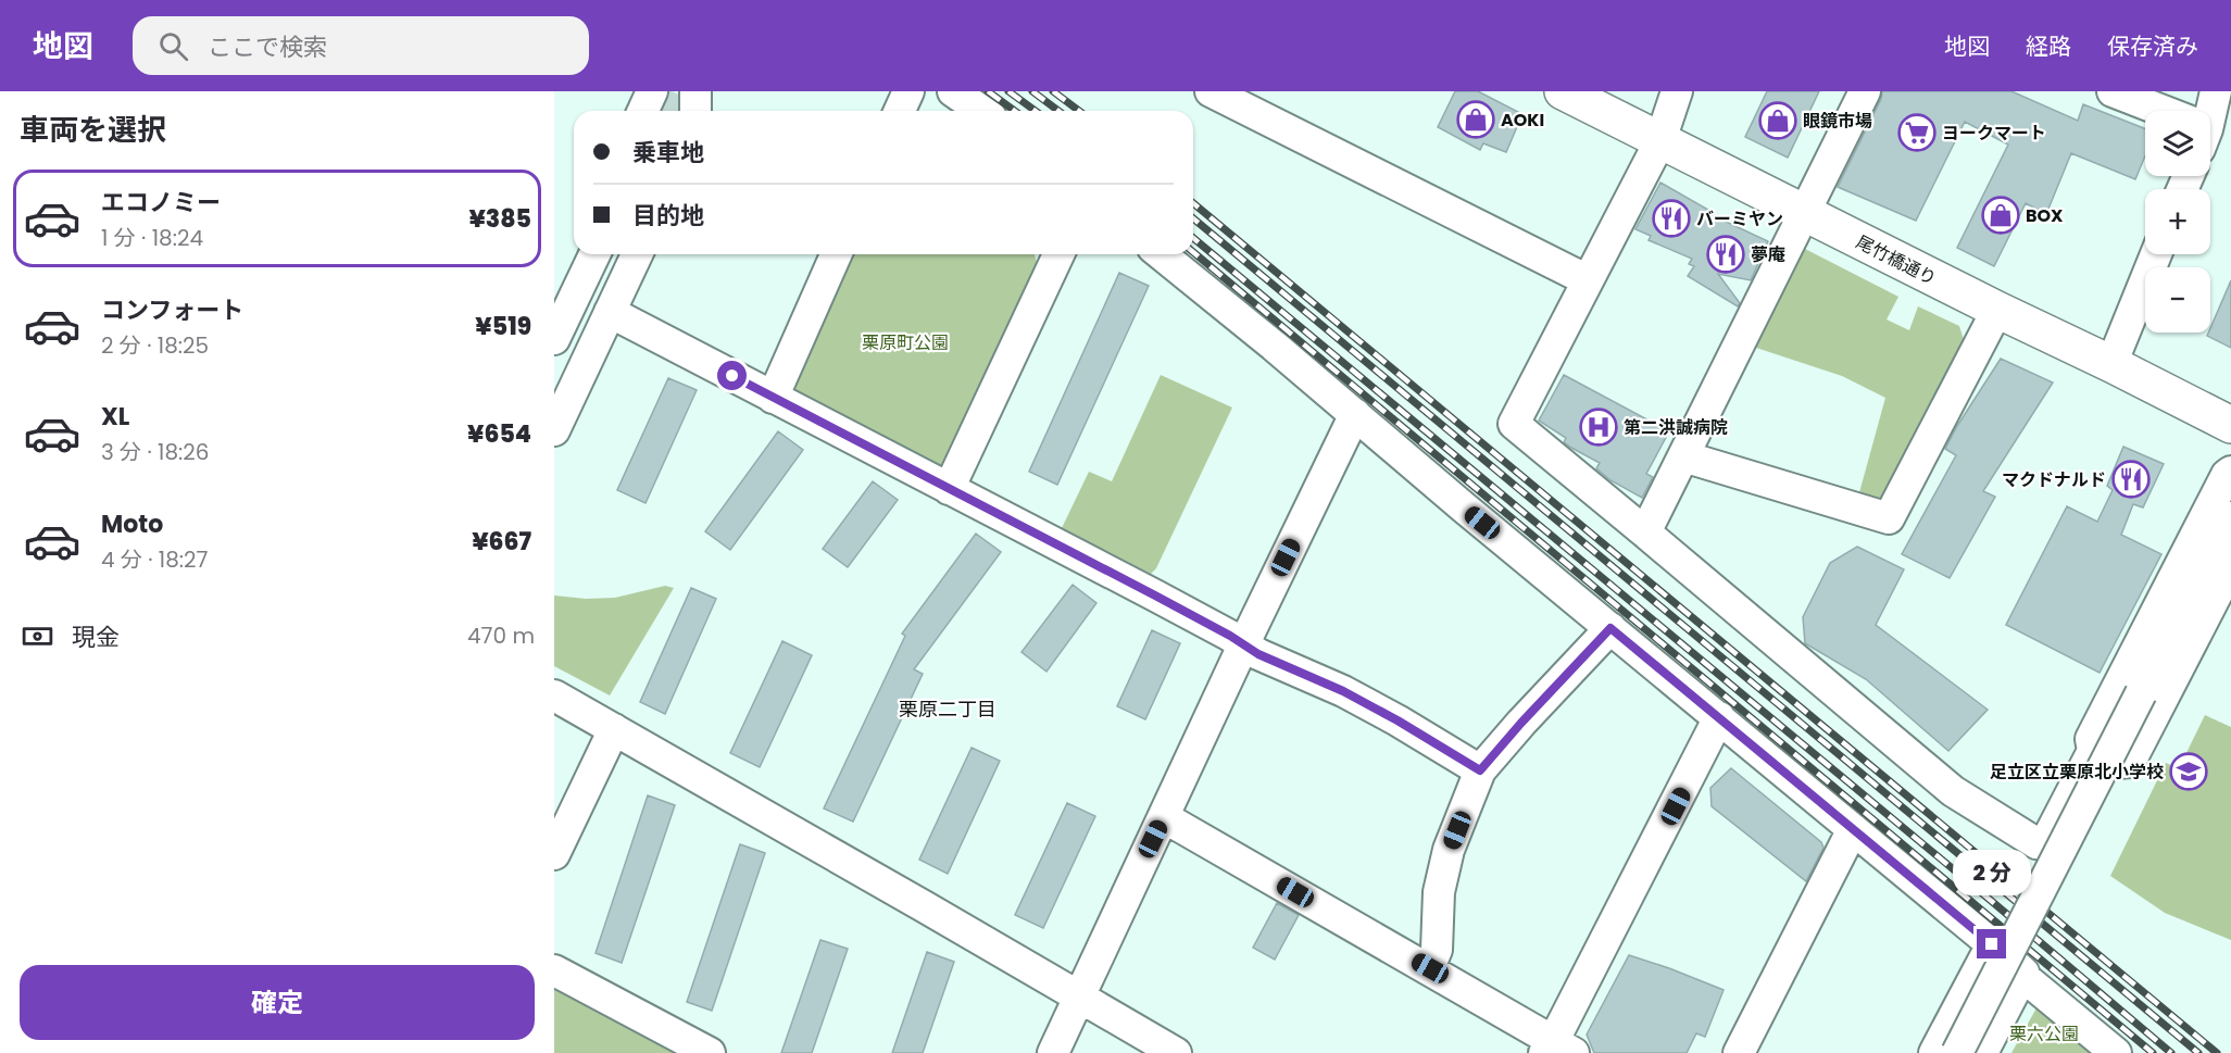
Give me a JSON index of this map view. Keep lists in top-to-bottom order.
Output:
{
  "streets": {
    "main road": ["尾竹橋通り"]
  },
  "districts": ["栗原二丁目"],
  "parks": ["栗原町公園", "栗六公園"],
  "places": {
    "shop": ["AOKI", "眼鏡市場", "BOX"],
    "supermarket": ["ヨークマート"],
    "restaurant": ["バーミヤン", "夢庵", "マクドナルド"],
    "hospital": ["第二洪誠病院"],
    "school or university": ["足立区立栗原北小学校"]
  },
  "page": {
    "header": "地図",
    "search": "ここで検索",
    "nav": ["地図", "経路", "保存済み"],
    "heading": "車両を選択",
    "map_buttons": ["+", "−"],
    "banner": ["乗車地", "目的地"],
    "list": [
      {
        "name": "エコノミー",
        "note": "1 分 · 18:24",
        "value": "¥385"
      },
      {
        "name": "コンフォート",
        "note": "2 分 · 18:25",
        "value": "¥519"
      },
      {
        "name": "XL",
        "note": "3 分 · 18:26",
        "value": "¥654"
      },
      {
        "name": "Moto",
        "note": "4 分 · 18:27",
        "value": "¥667"
      }
    ],
    "pay": ["現金", "470 m"],
    "bubble": "2 分",
    "buttons": "確定"
  }
}
